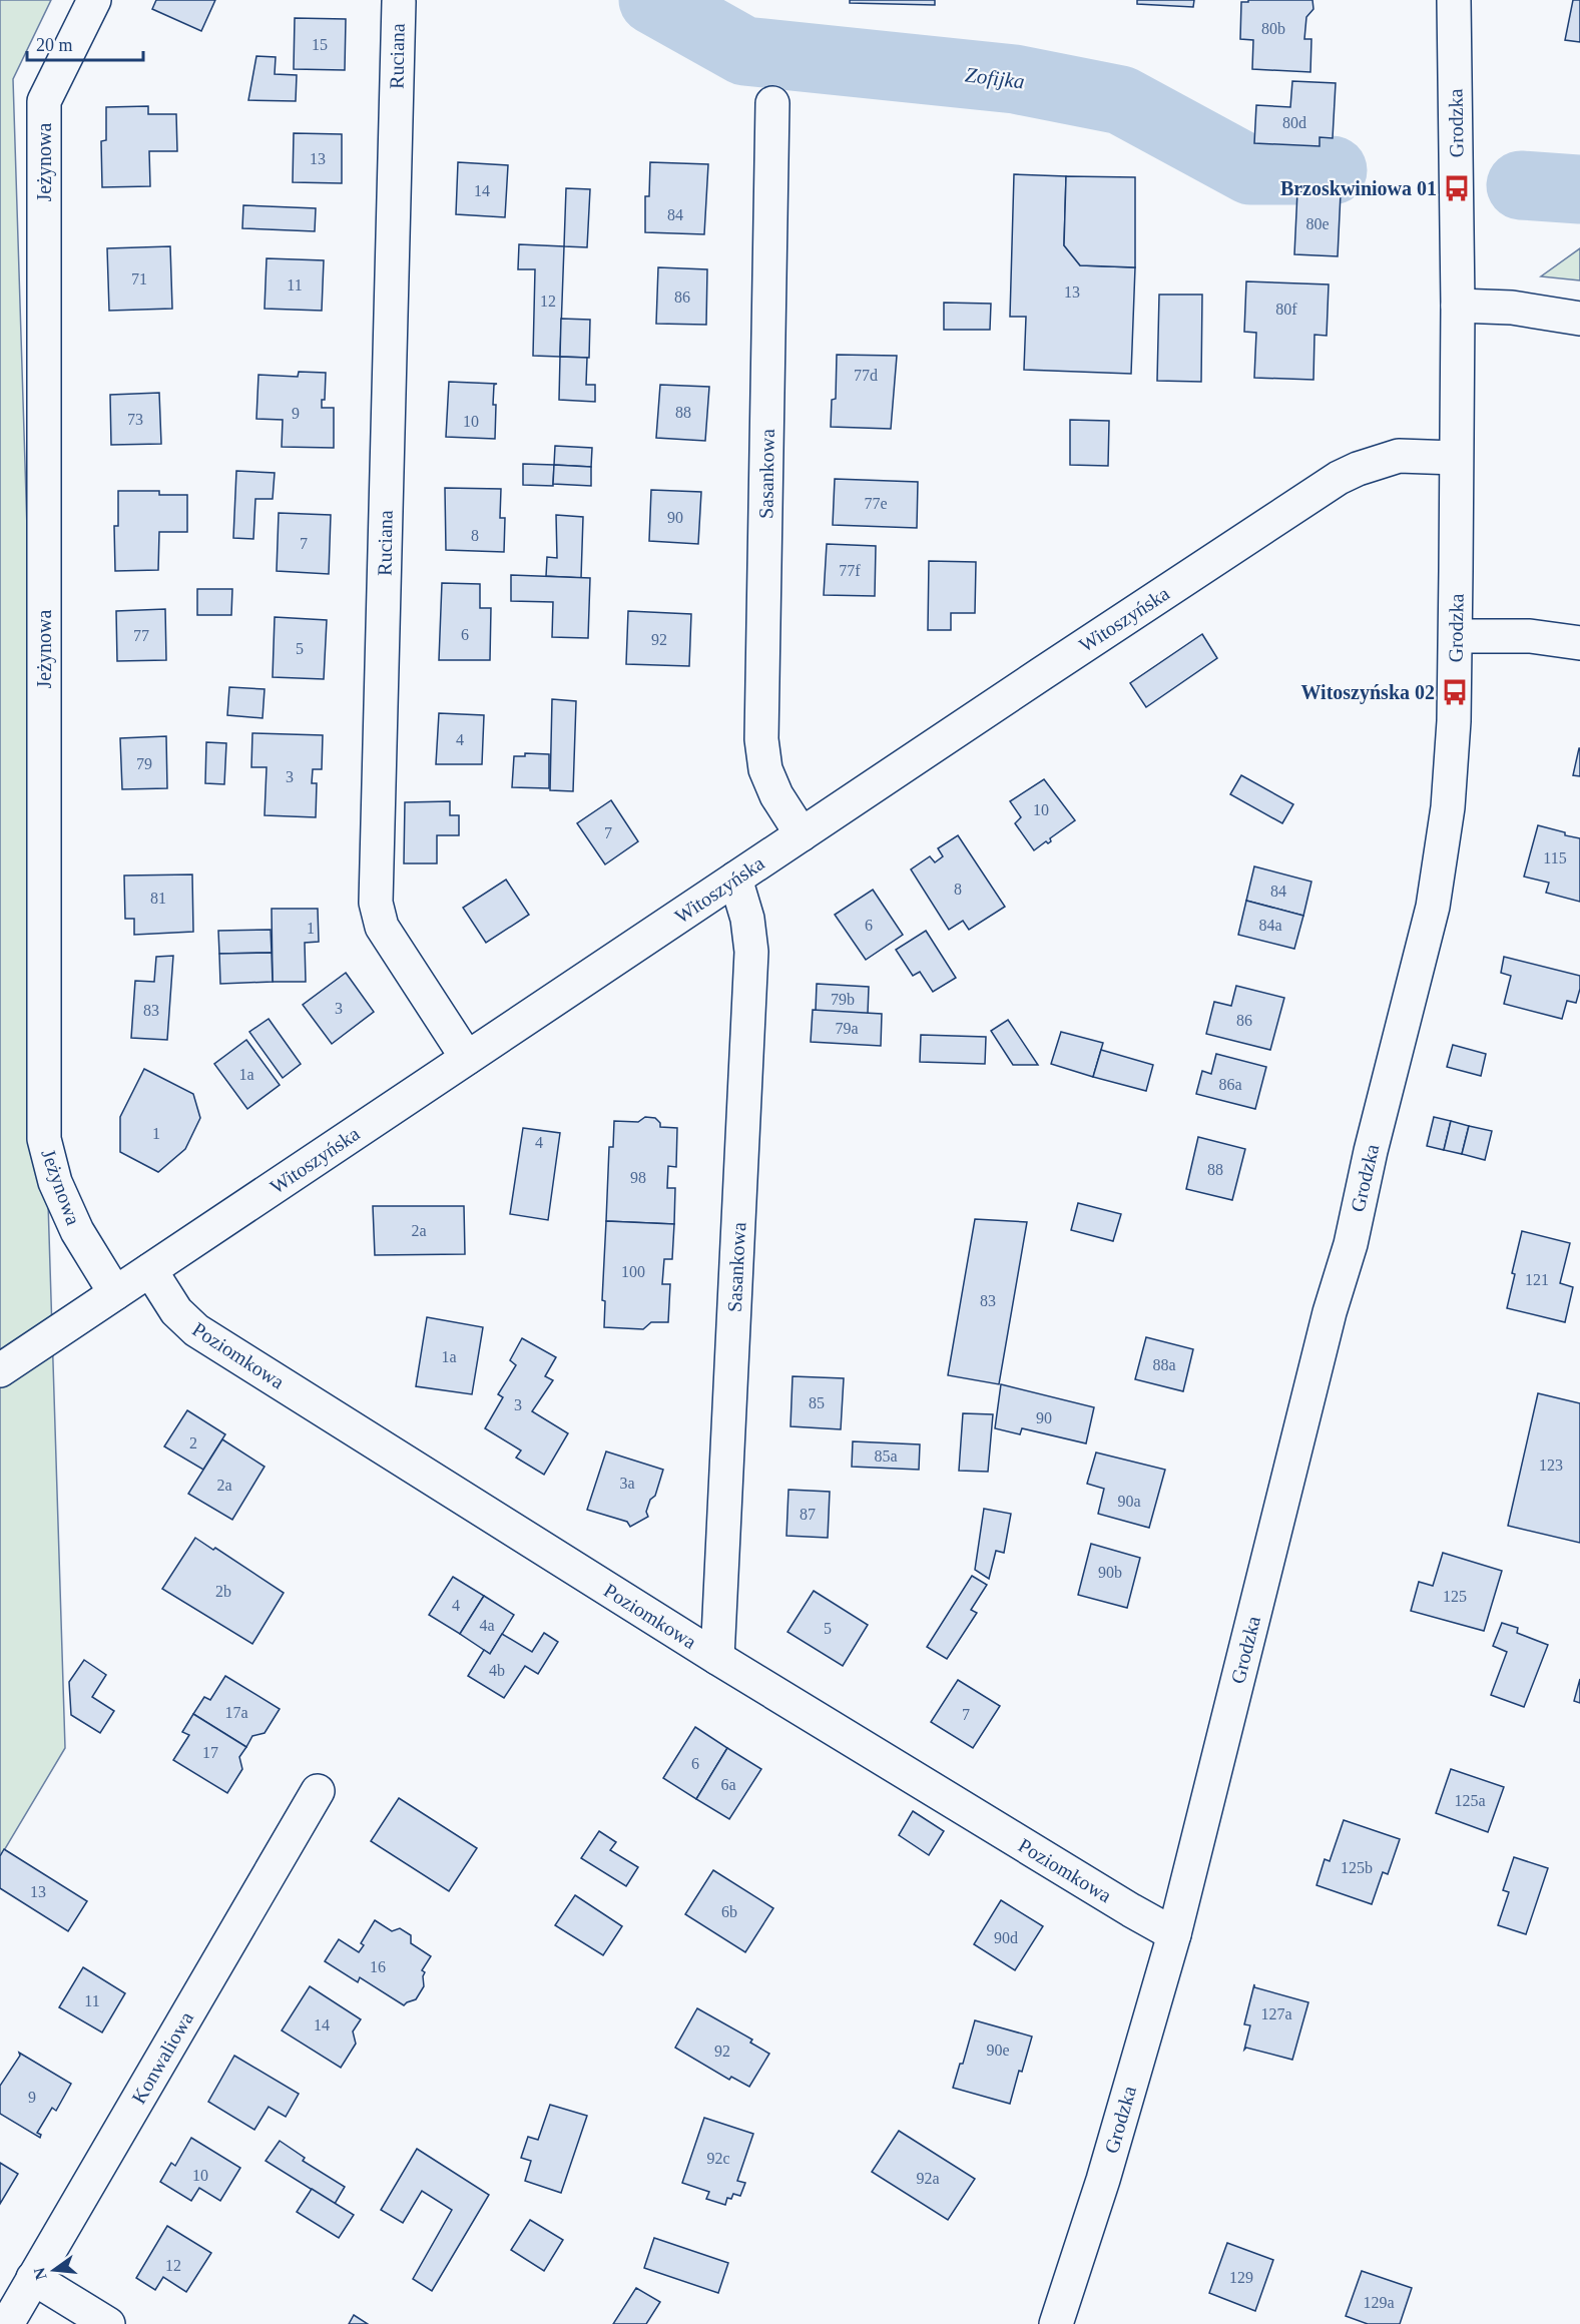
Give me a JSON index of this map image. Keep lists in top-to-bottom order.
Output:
{
  "streets": {
    "street": [
      "Ruciana",
      "Grodzka",
      "Jeżynowa",
      "Sasankowa",
      "Witoszyńska",
      "Poziomkowa",
      "Konwaliowa"
    ]
  },
  "crossings": [
    ["Ruciana", "Witoszyńska"],
    ["Grodzka", "Witoszyńska"],
    ["Grodzka", "Poziomkowa"],
    ["Jeżynowa", "Witoszyńska"],
    ["Sasankowa", "Witoszyńska"],
    ["Sasankowa", "Poziomkowa"],
    ["Witoszyńska", "Poziomkowa"]
  ],
  "water": ["Zofijka"],
  "places": {
    "bus stop": ["Brzoskwiniowa 01", "Witoszyńska 02"]
  },
  "house_numbers": [
    "80b",
    "15",
    "80d",
    "13",
    "14",
    "84",
    "80e",
    "71",
    "11",
    "13",
    "86",
    "12",
    "80f",
    "77d",
    "88",
    "9",
    "73",
    "10",
    "77e",
    "90",
    "8",
    "7",
    "77f",
    "6",
    "77",
    "92",
    "5",
    "4",
    "79",
    "3",
    "10",
    "7",
    "115",
    "8",
    "84",
    "81",
    "6",
    "84a",
    "1",
    "79b",
    "3",
    "83",
    "86",
    "79a",
    "1a",
    "86a",
    "1",
    "4",
    "88",
    "98",
    "2a",
    "100",
    "121",
    "83",
    "1a",
    "88a",
    "85",
    "3",
    "90",
    "2",
    "85a",
    "123",
    "3a",
    "2a",
    "90a",
    "87",
    "90b",
    "2b",
    "125",
    "4",
    "4a",
    "5",
    "4b",
    "17a",
    "7",
    "17",
    "6",
    "6a",
    "125a",
    "125b",
    "13",
    "6b",
    "90d",
    "16",
    "11",
    "127a",
    "14",
    "90e",
    "92",
    "9",
    "92c",
    "10",
    "92a",
    "12",
    "129",
    "129a"
  ],
  "scale_bar": "20 m",
  "north": "left"
}
